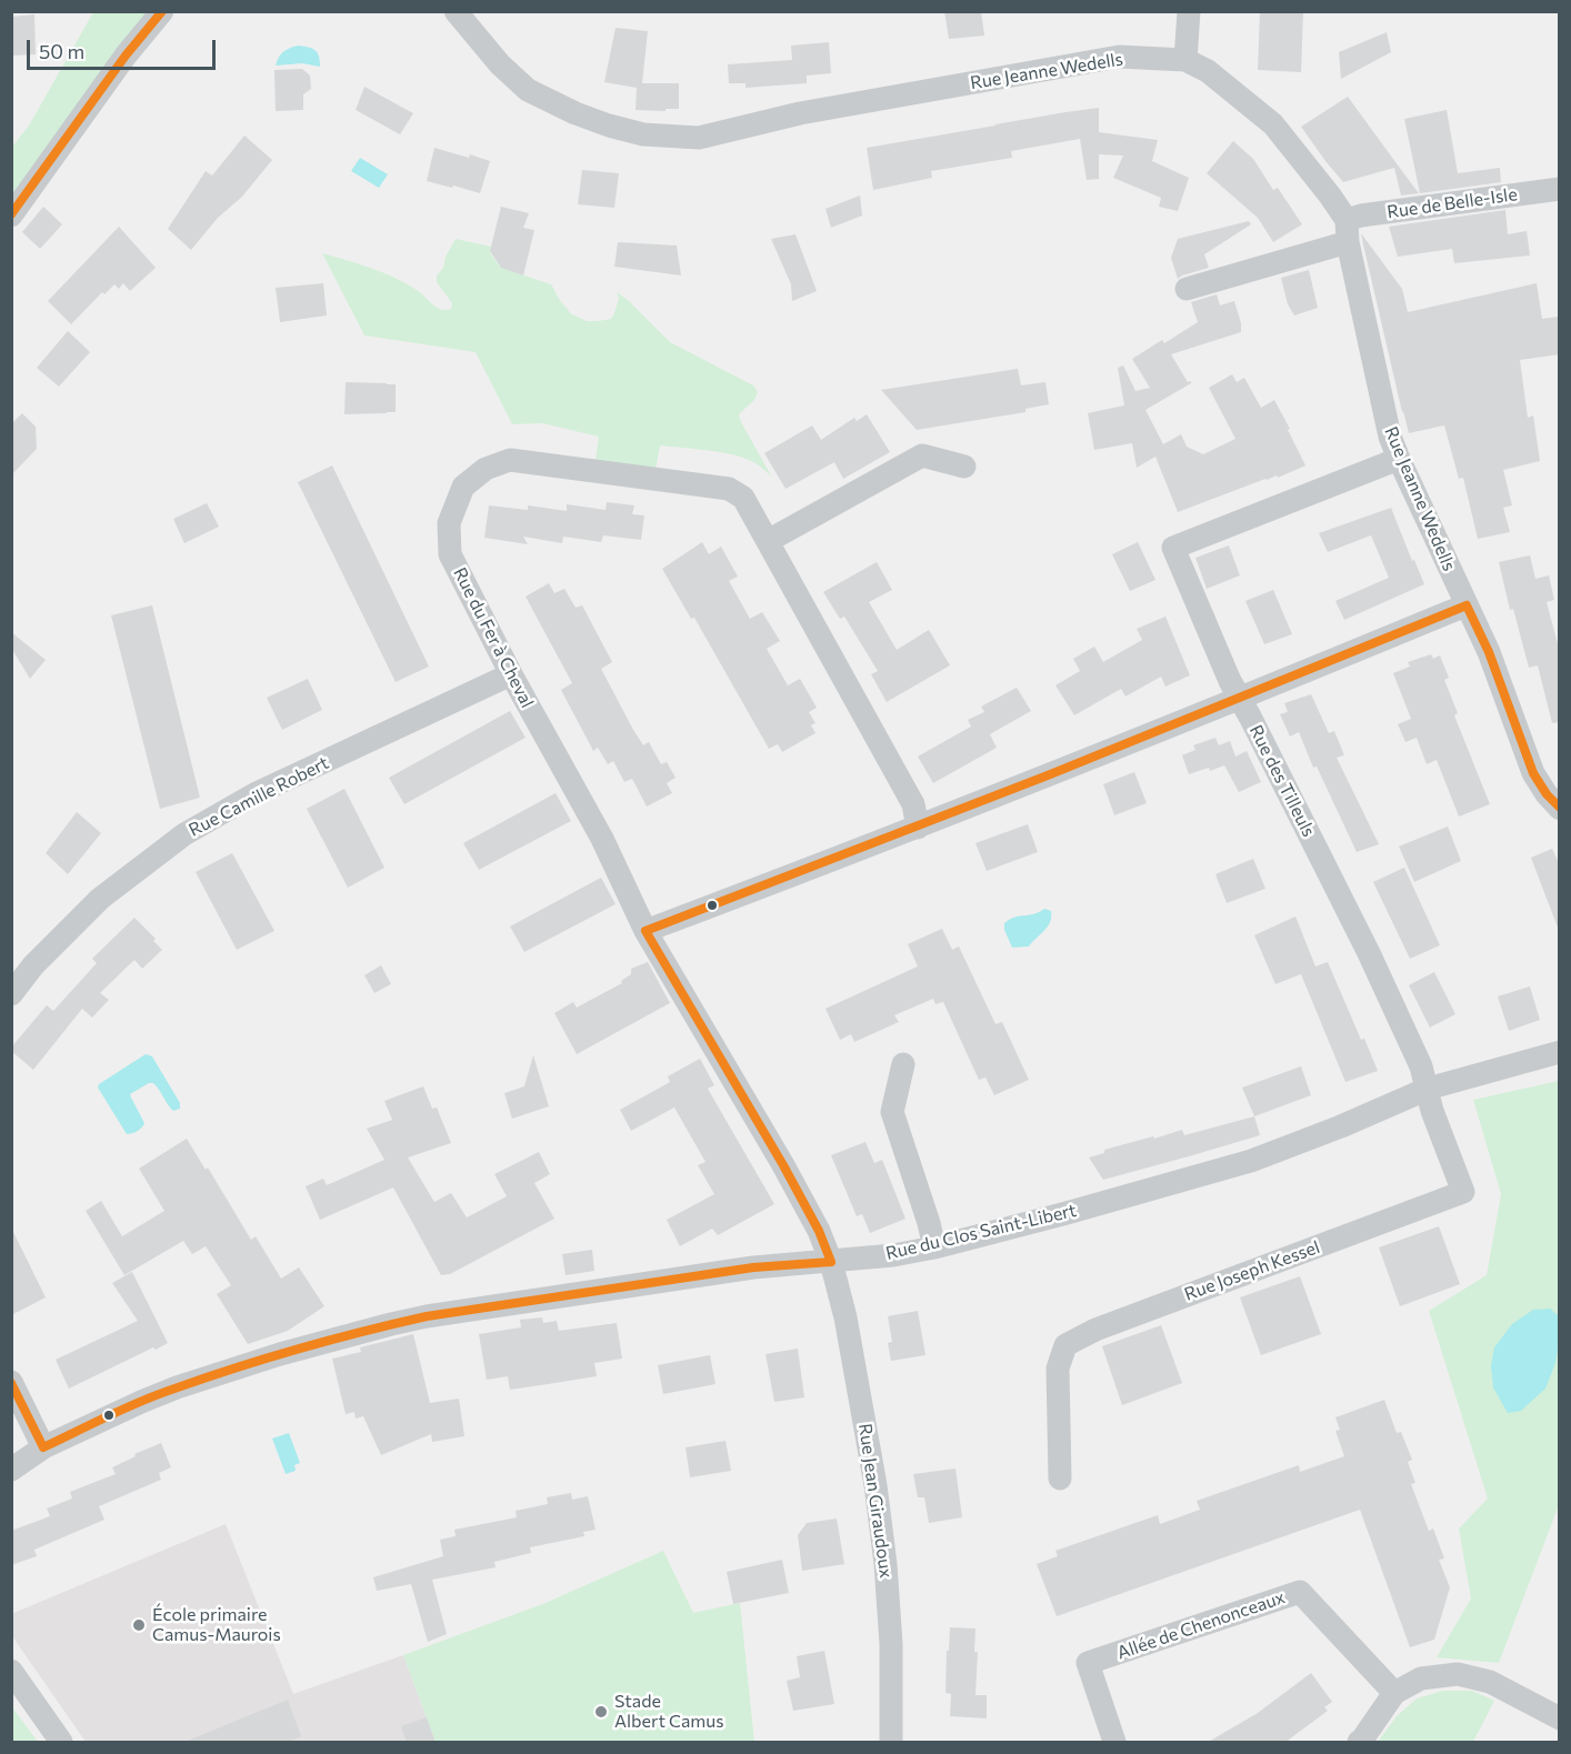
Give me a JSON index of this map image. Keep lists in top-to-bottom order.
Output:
{
  "streets": {
    "street": [
      "Rue Jeanne Wedells",
      "Rue de Belle-Isle",
      "Rue du Fer à Cheval",
      "Rue des Tilleuls",
      "Rue Camille Robert",
      "Rue du Clos Saint-Libert",
      "Rue Joseph Kessel",
      "Rue Jean Giraudoux",
      "Allée de Chenonceaux"
    ]
  },
  "crossings": [
    ["Rue Jeanne Wedells", "Rue de Belle-Isle"],
    ["Rue Jeanne Wedells", "Rue des Tilleuls"],
    ["Rue du Fer à Cheval", "Rue Camille Robert"],
    ["Rue du Fer à Cheval", "Rue du Clos Saint-Libert"],
    ["Rue du Fer à Cheval", "Rue Jean Giraudoux"],
    ["Rue des Tilleuls", "Rue du Clos Saint-Libert"],
    ["Rue des Tilleuls", "Rue Joseph Kessel"],
    ["Rue du Clos Saint-Libert", "Rue Joseph Kessel"],
    ["Rue du Clos Saint-Libert", "Rue Jean Giraudoux"]
  ],
  "places": ["École primaire Camus-Maurois", "Stade Albert Camus"],
  "scale_bar": "50 m"
}
